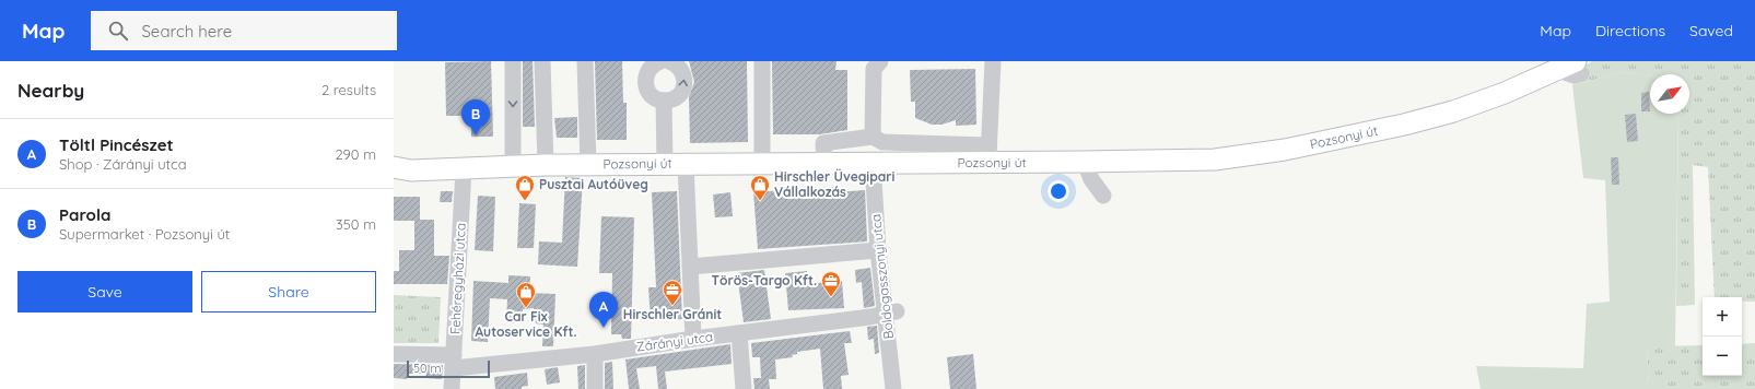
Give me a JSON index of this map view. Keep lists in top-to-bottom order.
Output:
{
  "streets": {
    "main road": ["Pozsonyi út"],
    "street": ["Boldogasszonyi utca", "Fehéregyházi utca", "Zárányi utca"]
  },
  "crossings": [
    ["Pozsonyi út", "Boldogasszonyi utca"],
    ["Pozsonyi út", "Fehéregyházi utca"],
    ["Boldogasszonyi utca", "Zárányi utca"],
    ["Fehéregyházi utca", "Zárányi utca"]
  ],
  "places": {
    "shop": ["Pusztai Autóüveg", "Hirschler Üvegipari Vállalkozás", "Car Fix Autoservice Kft."],
    "office": ["Törös-Targo Kft.", "Hirschler Gránit"]
  },
  "scale_bar": "50 m",
  "north": "top right",
  "page": {
    "header": "Map",
    "search": "Search here",
    "nav": ["Map", "Directions", "Saved"],
    "heading": ["Nearby", "2 results"],
    "pins": ["B", "A"],
    "list": [
      {
        "mark": "A",
        "name": "Töltl Pincészet",
        "note": "Shop · Zárányi utca",
        "value": "290 m"
      },
      {
        "mark": "B",
        "name": "Parola",
        "note": "Supermarket · Pozsonyi út",
        "value": "350 m"
      }
    ],
    "buttons": ["Save", "Share"],
    "map_buttons": ["+", "−"],
    "scale": "50 m"
  }
}
